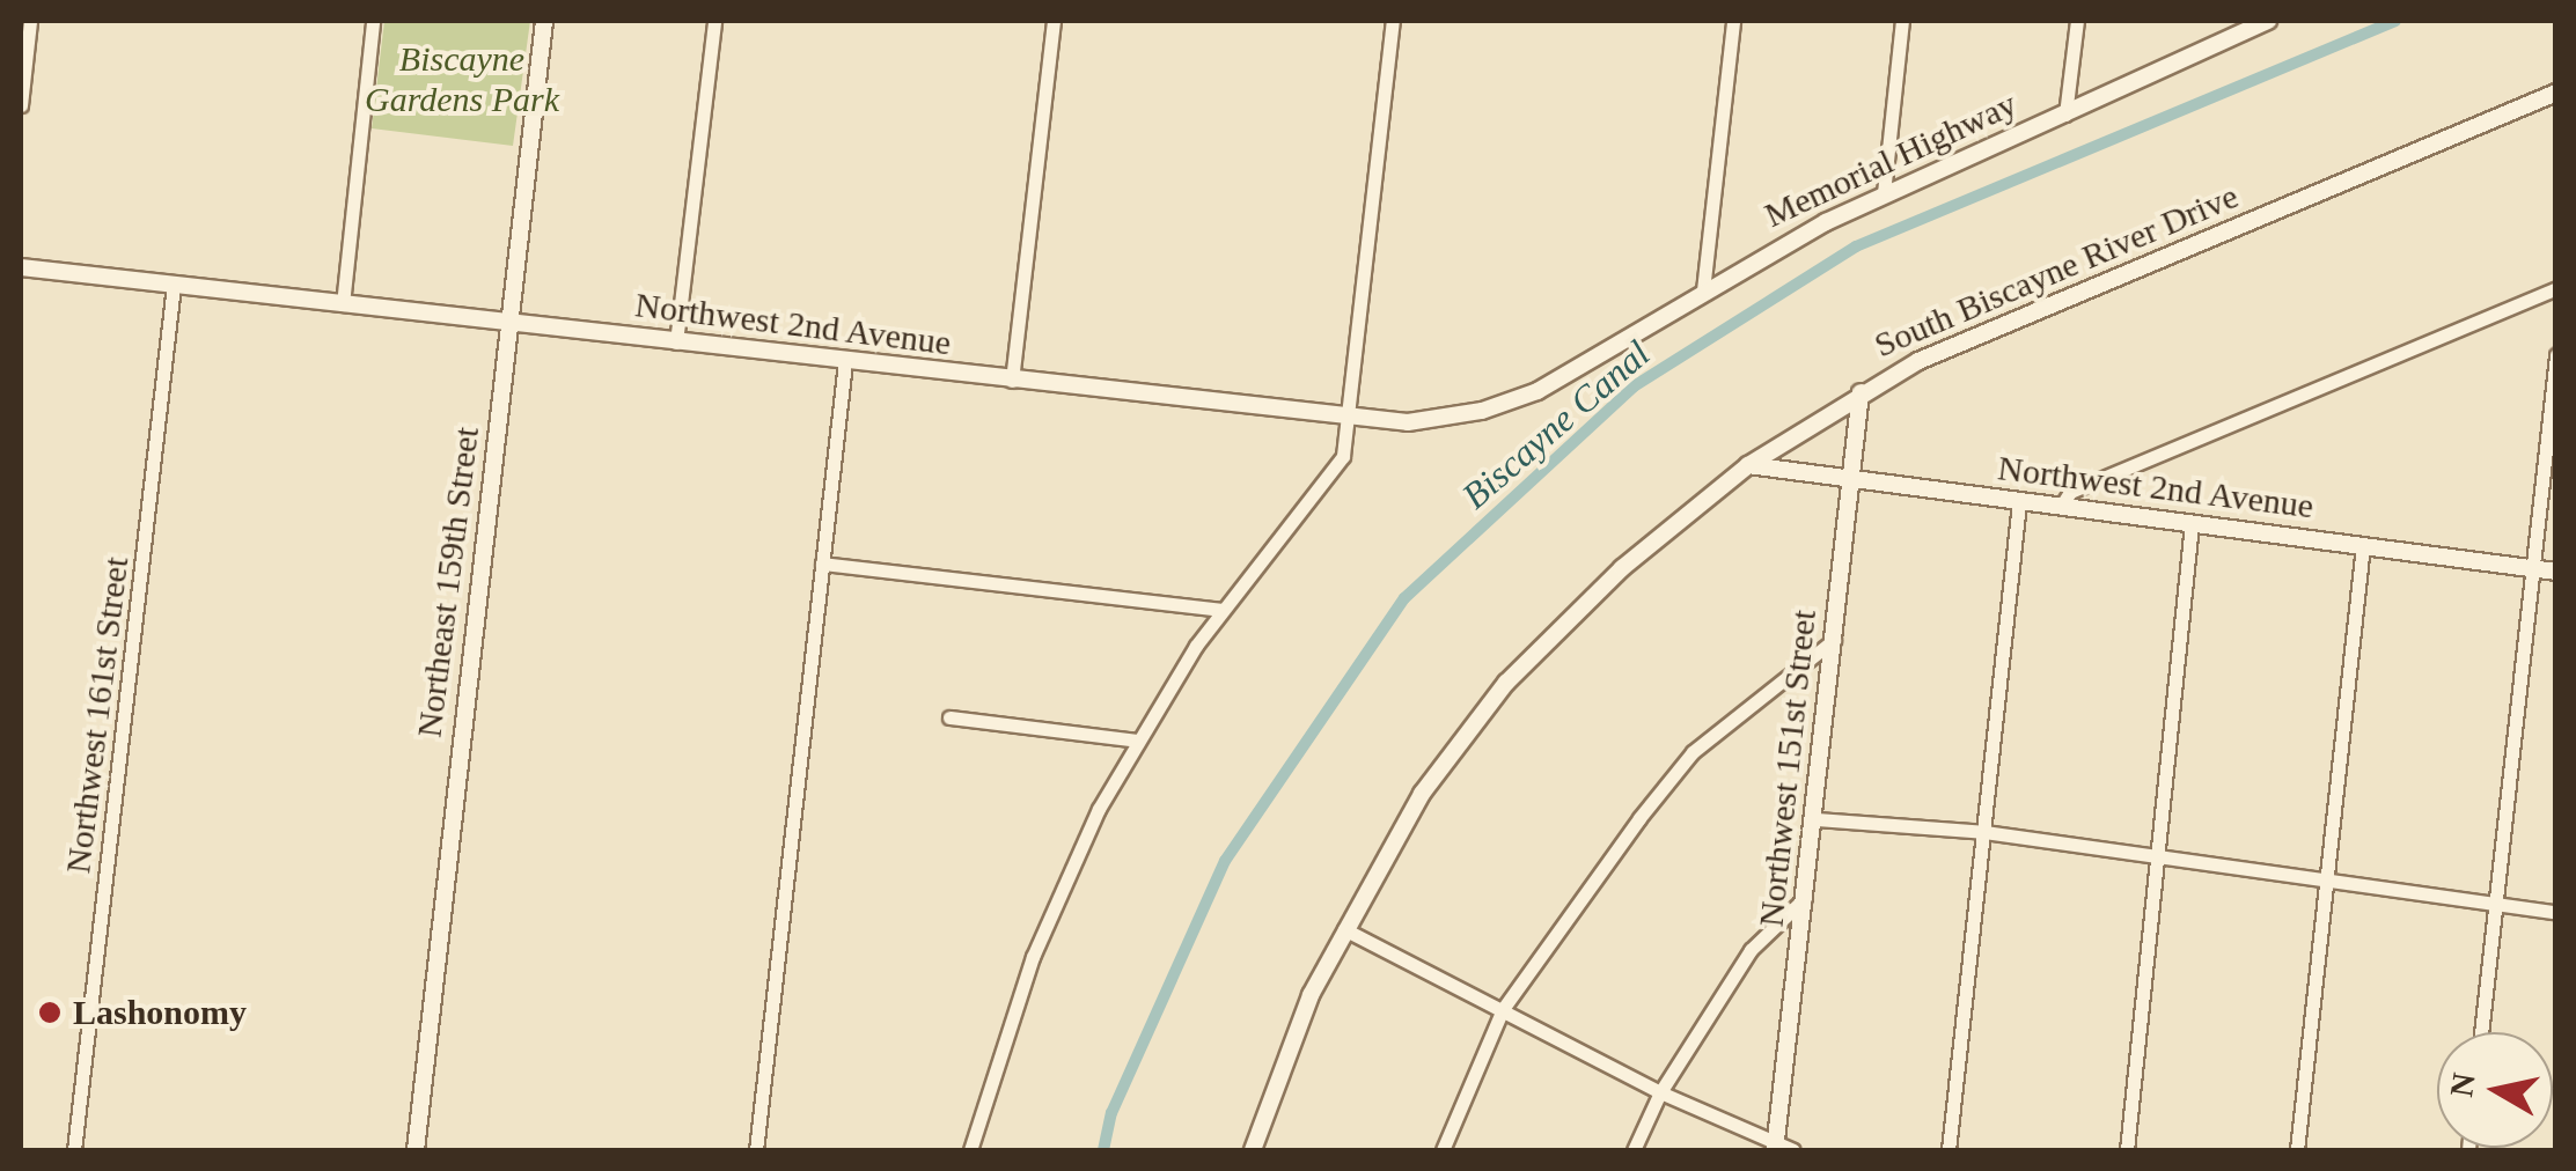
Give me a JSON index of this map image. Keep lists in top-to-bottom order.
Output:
{
  "streets": {
    "street": [
      "Memorial Highway",
      "South Biscayne River Drive",
      "Northwest 2nd Avenue",
      "Northeast 159th Street",
      "Northwest 161st Street",
      "Northwest 151st Street"
    ]
  },
  "crossings": [
    ["Memorial Highway", "Northwest 2nd Avenue"],
    ["South Biscayne River Drive", "Northwest 2nd Avenue"],
    ["South Biscayne River Drive", "Northwest 151st Street"],
    ["Northwest 2nd Avenue", "Northeast 159th Street"],
    ["Northwest 2nd Avenue", "Northwest 161st Street"],
    ["Northwest 2nd Avenue", "Northwest 151st Street"]
  ],
  "water": ["Biscayne Canal"],
  "parks": ["Biscayne Gardens Park"],
  "places": ["Lashonomy"],
  "north": "left"
}
